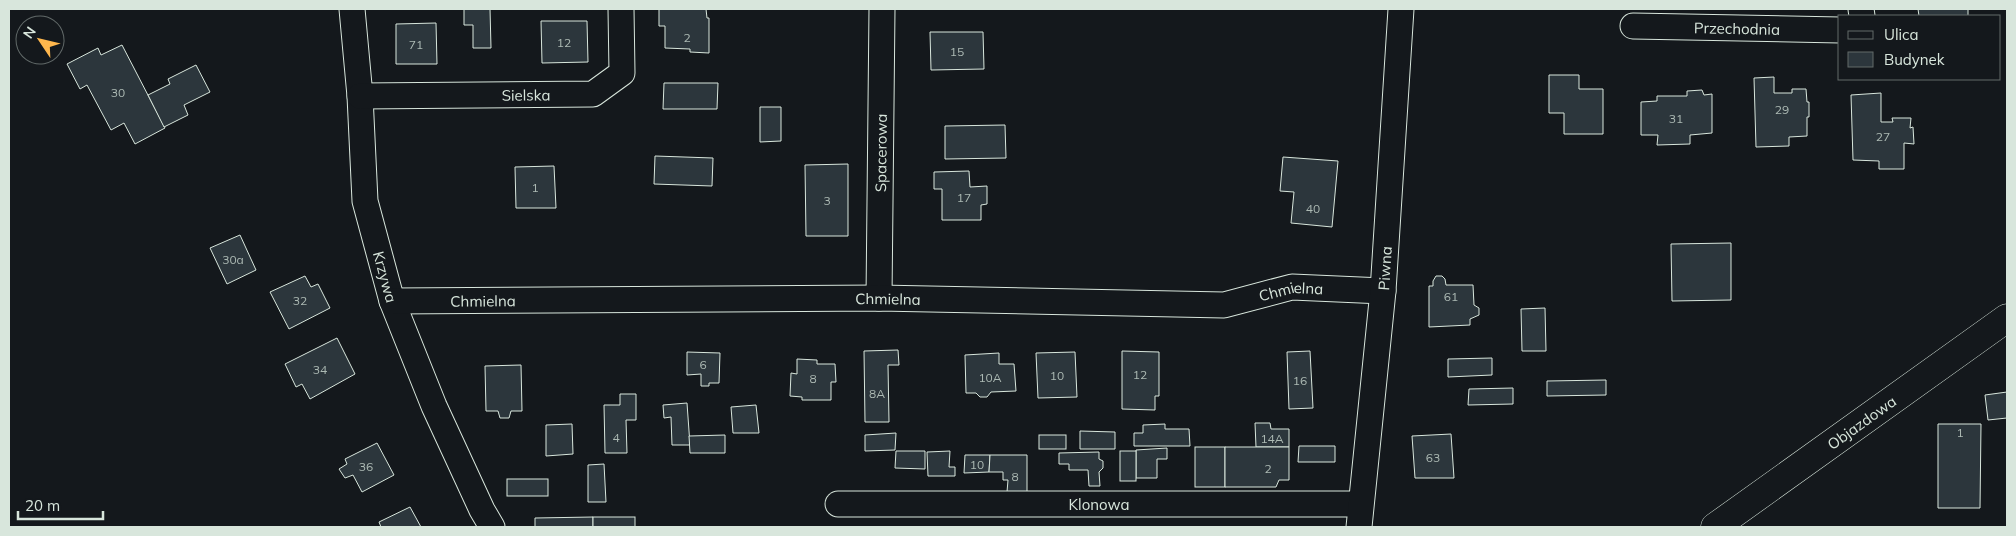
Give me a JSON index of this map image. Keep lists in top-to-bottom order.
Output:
{
  "streets": {
    "main road": ["Objazdowa"],
    "street": [
      "Przechodnia",
      "Sielska",
      "Spacerowa",
      "Piwna",
      "Krzywa",
      "Chmielna",
      "Klonowa"
    ]
  },
  "crossings": [
    ["Sielska", "Krzywa"],
    ["Spacerowa", "Chmielna"],
    ["Piwna", "Chmielna"],
    ["Piwna", "Klonowa"],
    ["Krzywa", "Chmielna"]
  ],
  "house_numbers": [
    "2",
    "12",
    "71",
    "15",
    "30",
    "29",
    "31",
    "27",
    "1",
    "17",
    "3",
    "40",
    "30a",
    "61",
    "32",
    "6",
    "34",
    "12",
    "10",
    "10A",
    "8",
    "16",
    "8A",
    "1",
    "4",
    "14A",
    "63",
    "10",
    "36",
    "2",
    "8"
  ],
  "legend": ["Ulica", "Budynek"],
  "scale_bar": "20 m",
  "north": "top left"
}
